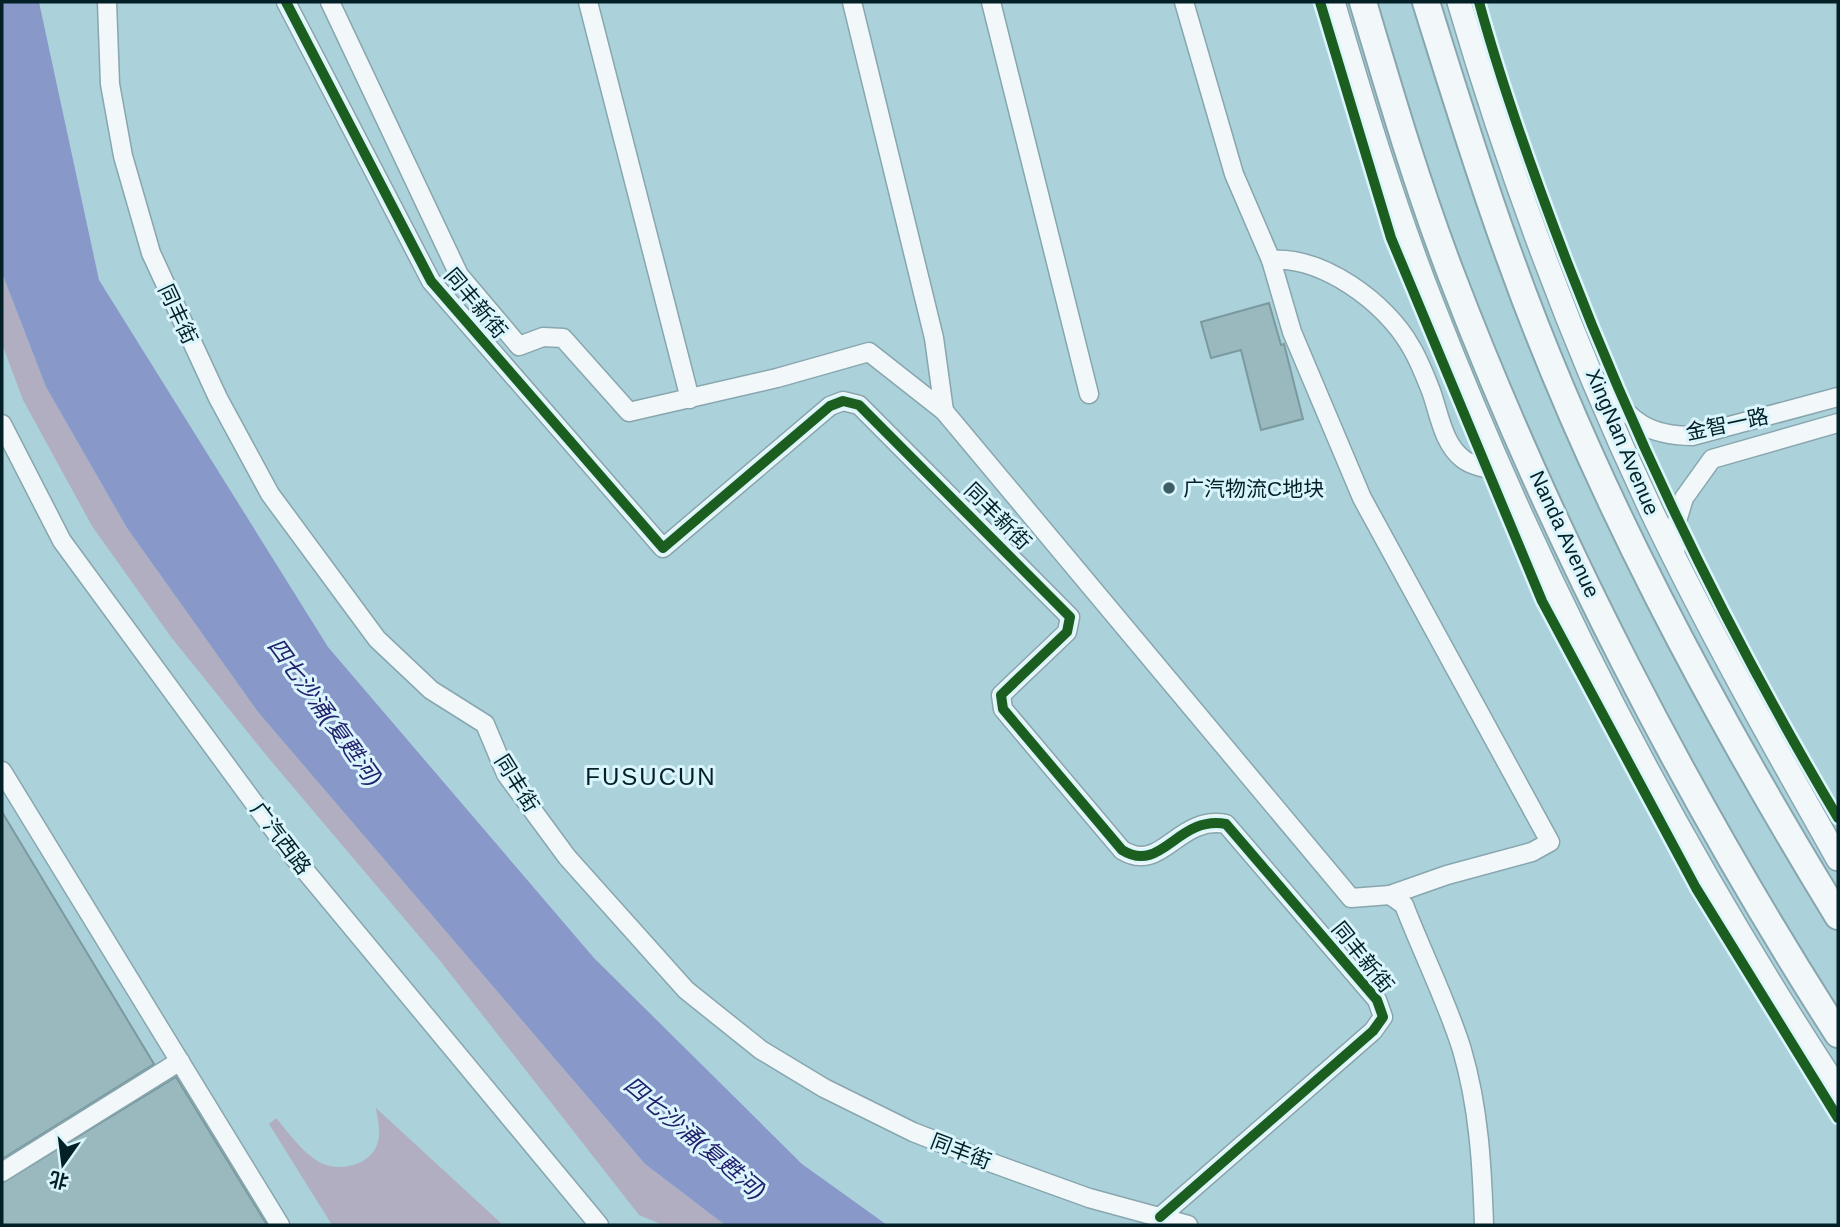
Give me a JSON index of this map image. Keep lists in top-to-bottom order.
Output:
{
  "streets": {
    "highway": ["Nanda Avenue"],
    "main road": ["XingNan Avenue"],
    "street": [
      "同丰新街",
      "同丰街",
      "金智一路",
      "广汽西路"
    ]
  },
  "crossings": [
    ["同丰新街", "同丰街"],
    ["金智一路", "XingNan Avenue"]
  ],
  "districts": ["FUSUCUN"],
  "water": ["四七沙涌(复甦河)"],
  "places": ["广汽物流C地块"],
  "north": "bottom"
}
